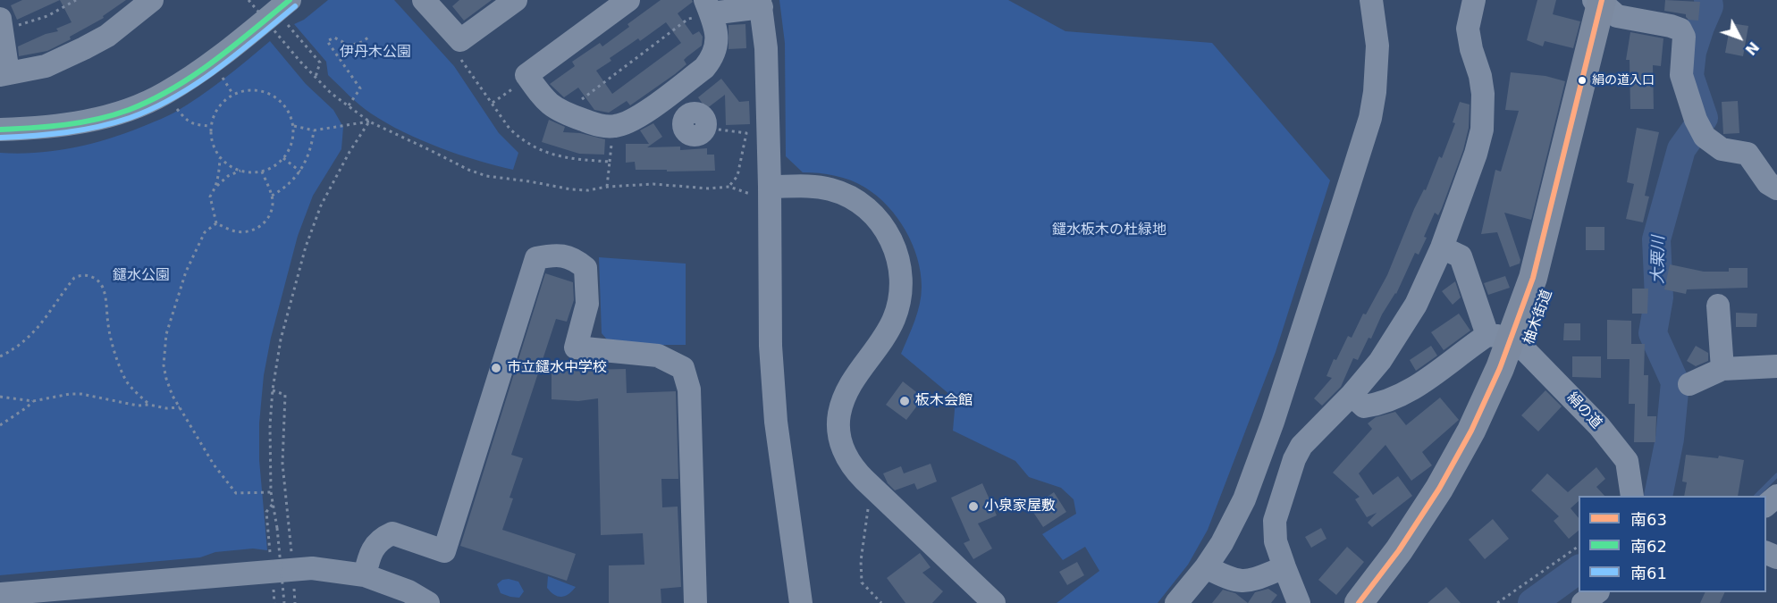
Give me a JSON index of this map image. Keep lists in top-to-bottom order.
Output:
{
  "streets": {
    "main road": ["柚木街道"],
    "street": ["絹の道"]
  },
  "crossings": [
    ["柚木街道", "絹の道"]
  ],
  "water": ["大栗川"],
  "parks": ["伊丹木公園", "鑓水板木の杜緑地", "鑓水公園"],
  "places": [
    "絹の道入口",
    "市立鑓水中学校",
    "板木会館",
    "小泉家屋敷"
  ],
  "lines": ["transit line 南63", "transit line 南62", "transit line 南61"],
  "legend": ["南63", "南62", "南61"],
  "north": "bottom right"
}
